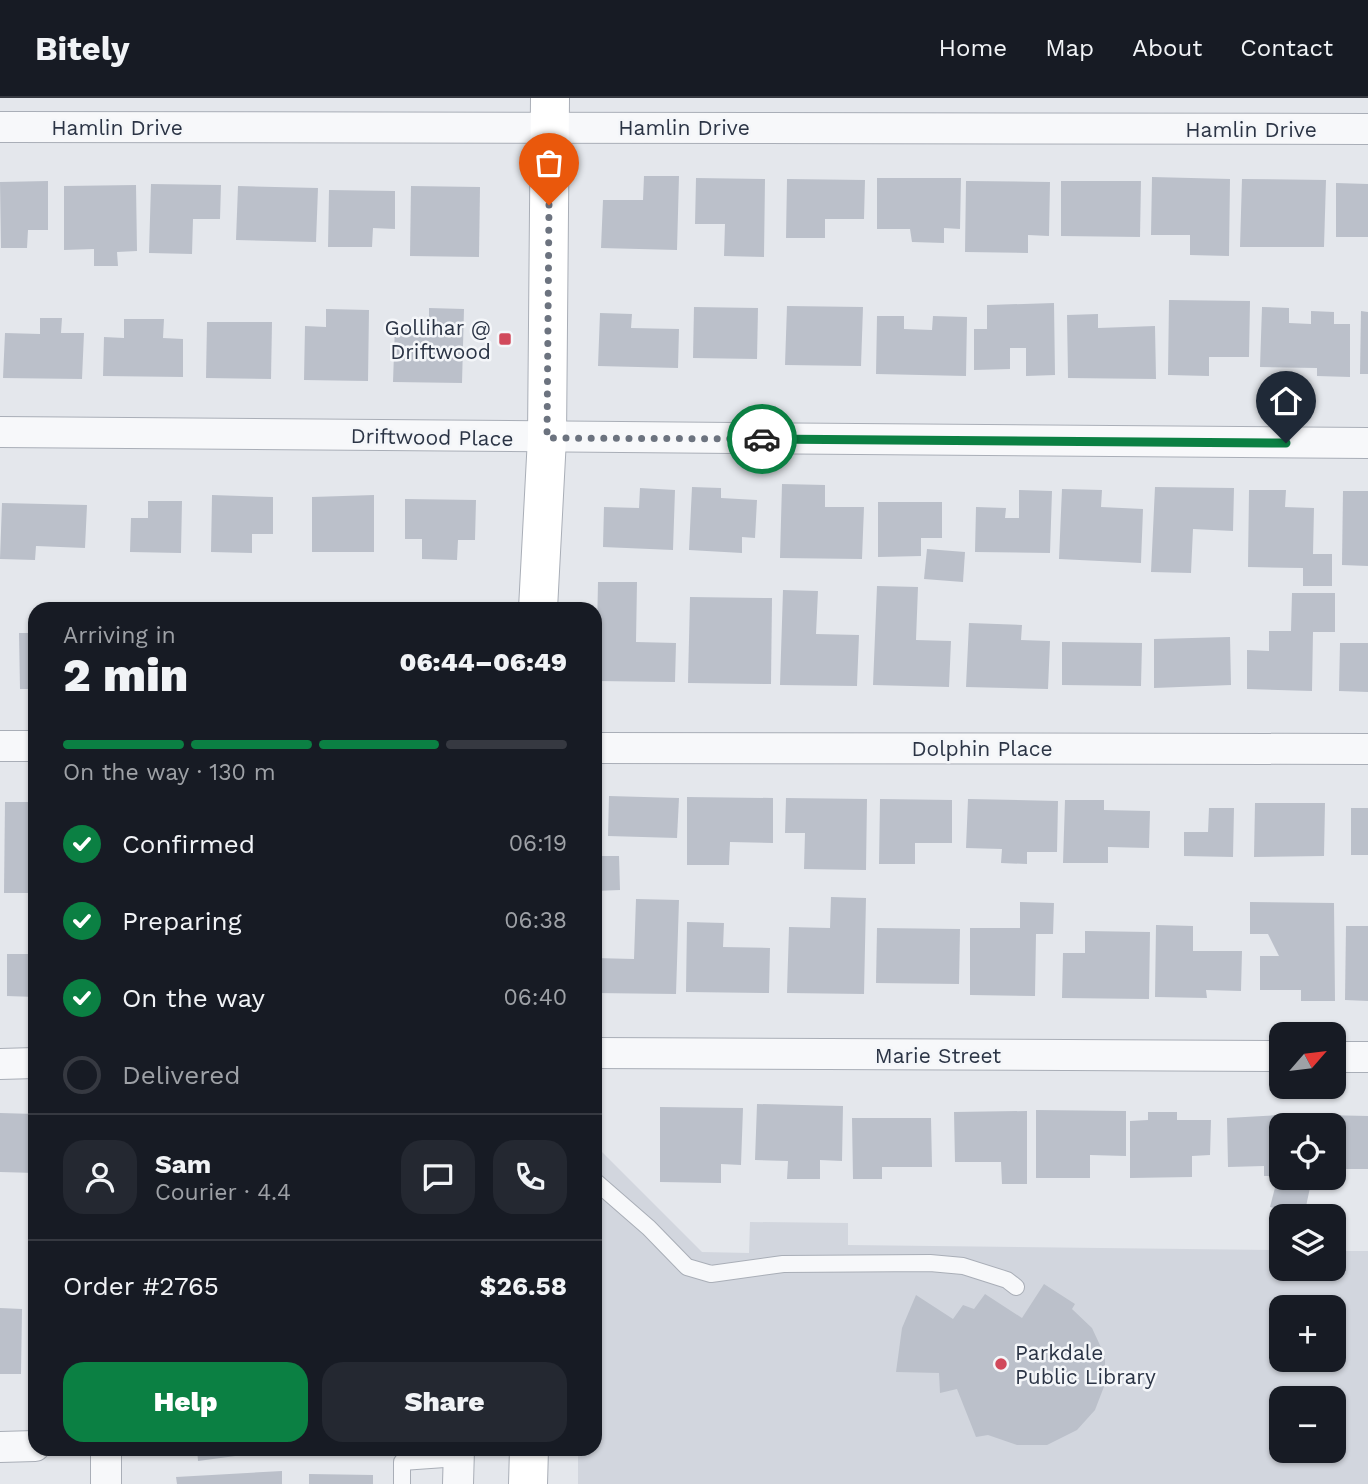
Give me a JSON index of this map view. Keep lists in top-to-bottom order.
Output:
{
  "streets": {
    "street": [
      "Hamlin Drive",
      "Driftwood Place",
      "Dolphin Place",
      "Marie Street"
    ]
  },
  "places": {
    "transit": ["Gollihar @ Driftwood"],
    "other": ["Parkdale Public Library"]
  },
  "north": "top right",
  "page": {
    "header": "Bitely",
    "nav": [
      "Home",
      "Map",
      "About",
      "Contact"
    ],
    "heading": ["2 min", "Arriving in", "06:44–06:49"],
    "panel": [
      "Sam",
      "Courier · 4.4",
      "Order #2765",
      "$26.58"
    ],
    "bar": "On the way · 130 m",
    "list": [
      ["Confirmed", "06:19"],
      ["Preparing", "06:38"],
      ["On the way", "06:40"],
      "Delivered"
    ],
    "map_buttons": ["+", "−"],
    "buttons": ["Help", "Share"]
  }
}
